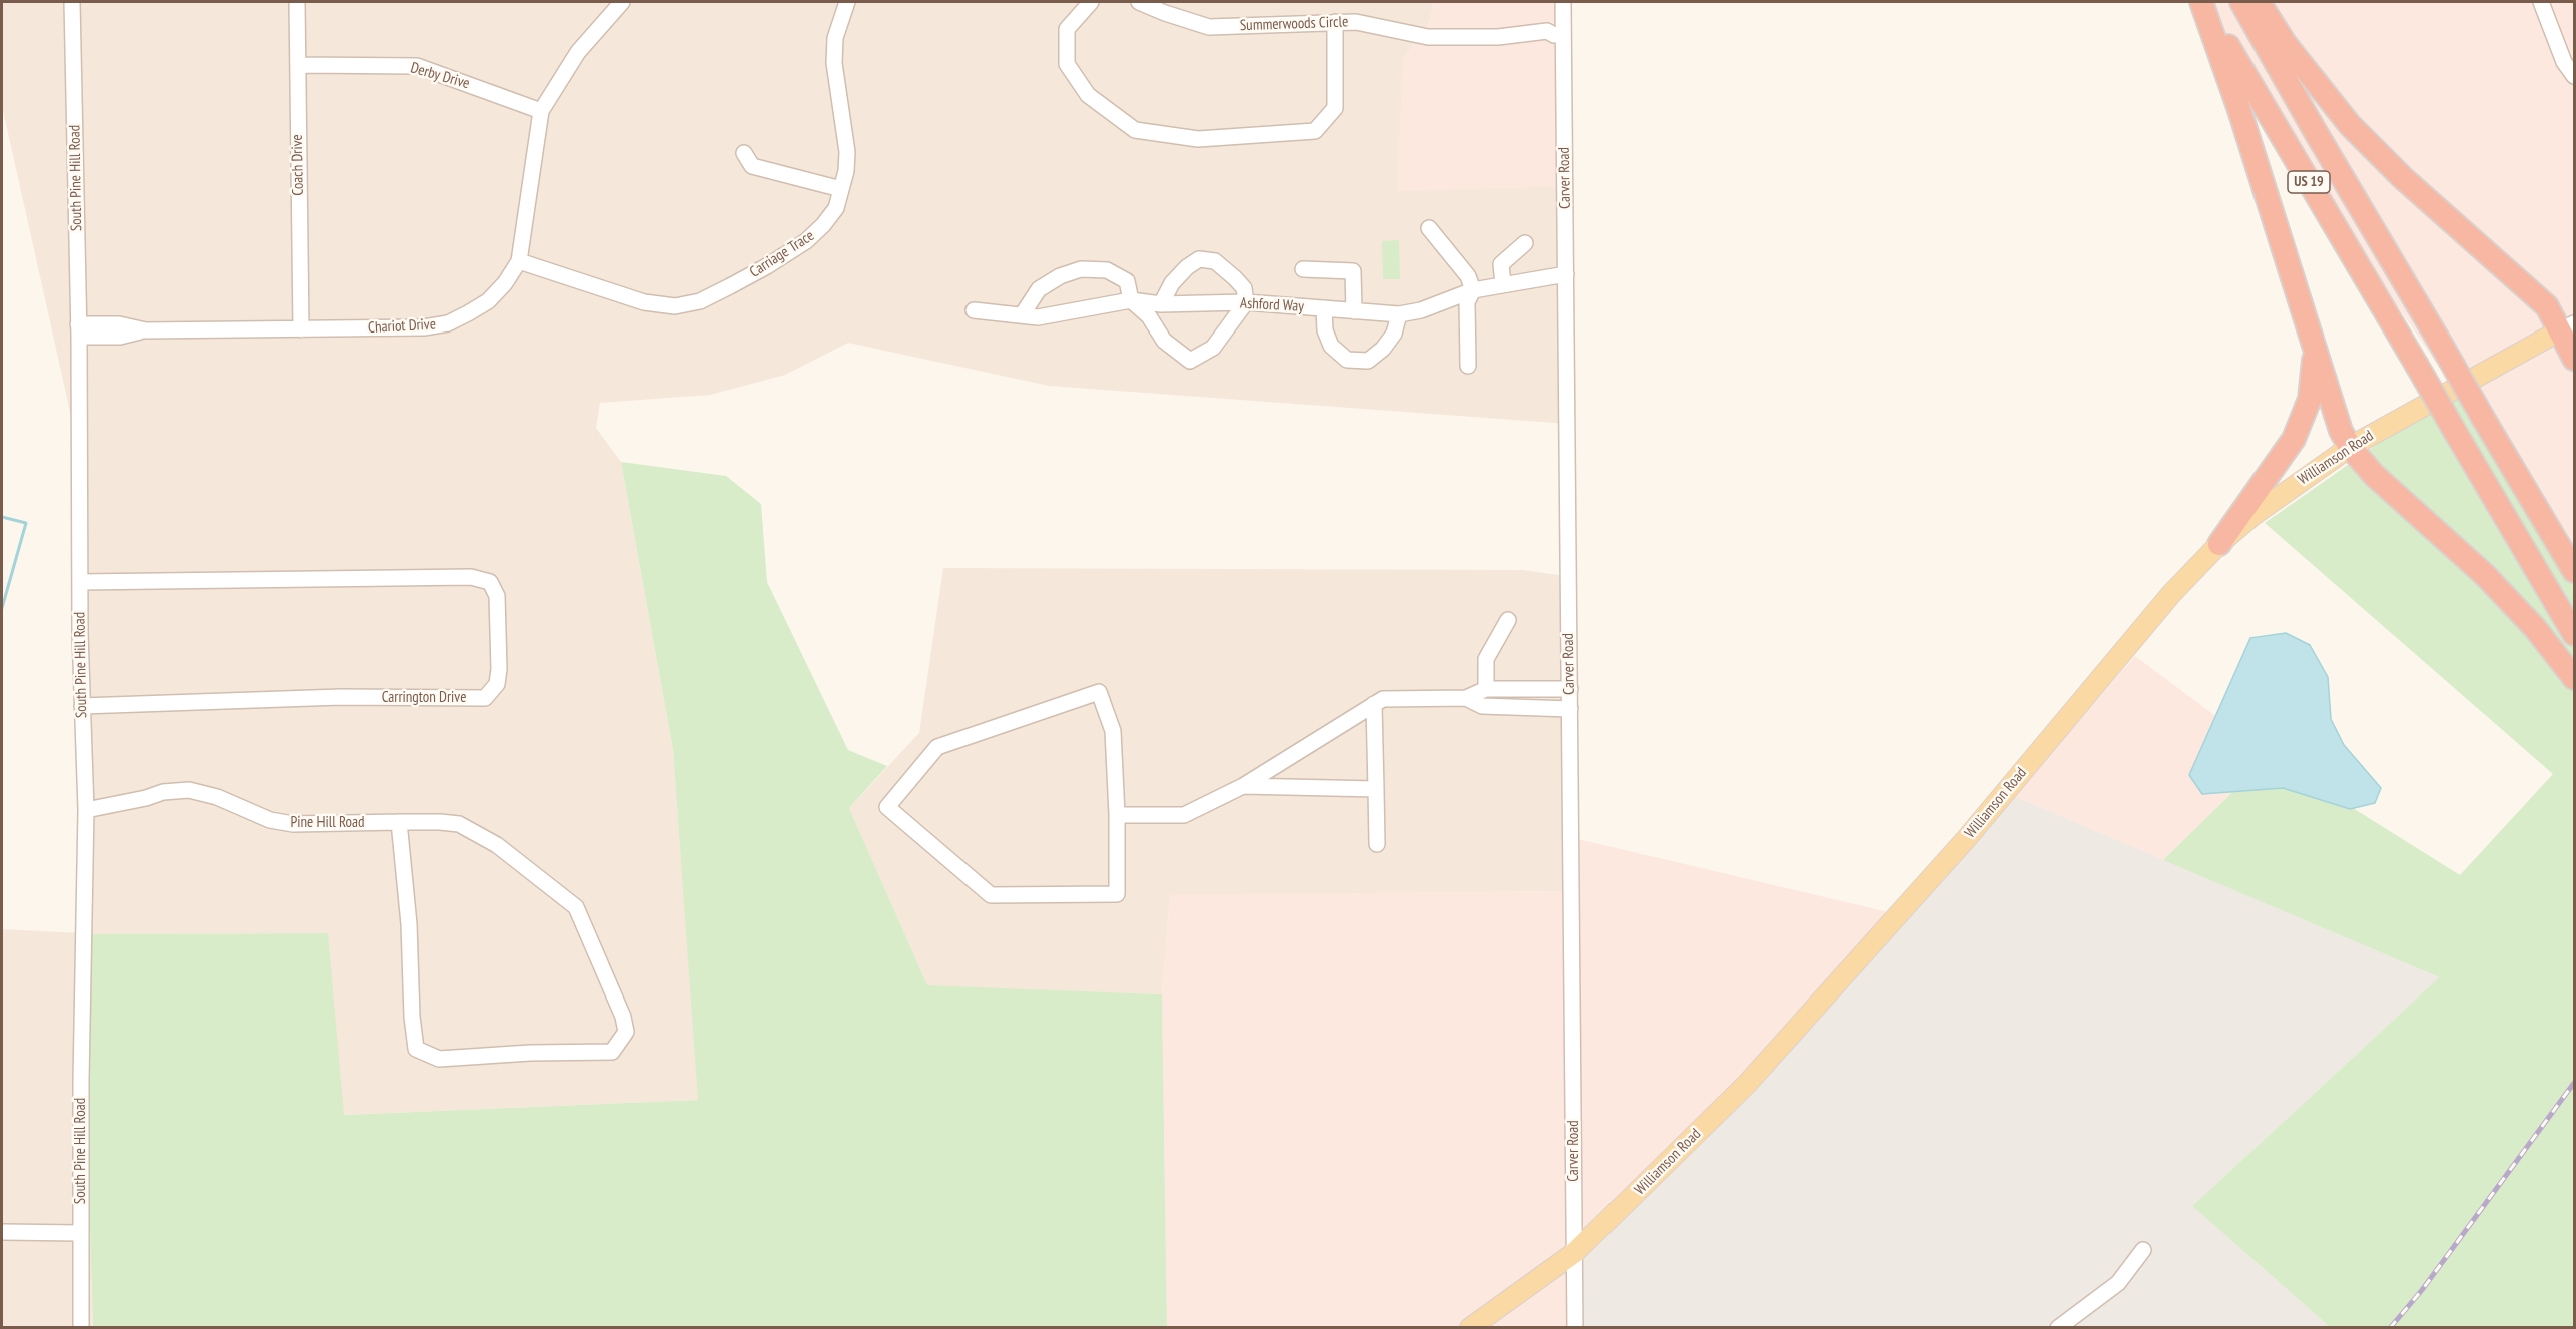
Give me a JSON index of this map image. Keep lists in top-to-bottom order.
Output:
{
  "streets": {
    "highway": ["US 19"],
    "main road": ["Williamson Road"],
    "street": [
      "Summerwoods Circle",
      "Derby Drive",
      "Coach Drive",
      "South Pine Hill Road",
      "Carver Road",
      "Carriage Trace",
      "Ashford Way",
      "Chariot Drive",
      "Carrington Drive",
      "Pine Hill Road"
    ]
  },
  "crossings": [
    ["Summerwoods Circle", "Carver Road"],
    ["Derby Drive", "Coach Drive"],
    ["Derby Drive", "Chariot Drive"],
    ["Coach Drive", "Chariot Drive"],
    ["South Pine Hill Road", "Chariot Drive"],
    ["South Pine Hill Road", "Carrington Drive"],
    ["South Pine Hill Road", "Pine Hill Road"],
    ["Carver Road", "Ashford Way"],
    ["Carver Road", "Williamson Road"],
    ["Carriage Trace", "Chariot Drive"]
  ]
}
